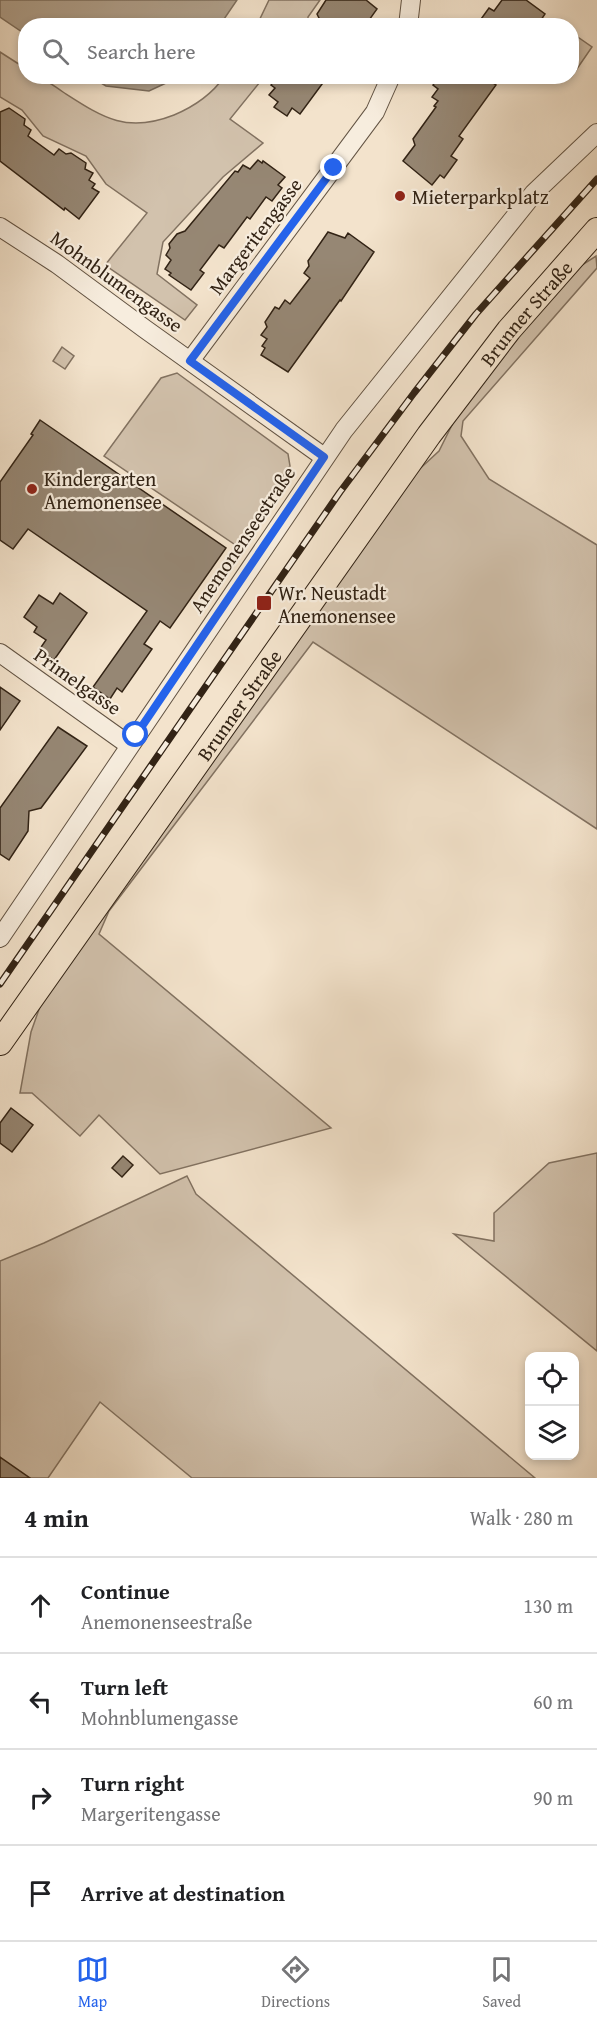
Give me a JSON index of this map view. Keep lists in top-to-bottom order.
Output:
{
  "streets": {
    "main road": ["Brunner Straße"],
    "street": [
      "Margeritengasse",
      "Mohnblumengasse",
      "Anemonenseestraße",
      "Primelgasse"
    ]
  },
  "crossings": [
    ["Margeritengasse", "Mohnblumengasse"],
    ["Mohnblumengasse", "Anemonenseestraße"],
    ["Anemonenseestraße", "Primelgasse"]
  ],
  "places": {
    "other": ["Mieterparkplatz", "Kindergarten Anemonensee"],
    "transit": ["Wr. Neustadt Anemonensee"]
  },
  "page": {
    "search": "Search here",
    "heading": ["4 min", "Walk · 280 m"],
    "list": [
      ["Continue", "Anemonenseestraße", "130 m"],
      ["Turn left", "Mohnblumengasse", "60 m"],
      ["Turn right", "Margeritengasse", "90 m"],
      "Arrive at destination"
    ],
    "nav": ["Map", "Directions", "Saved"]
  }
}
